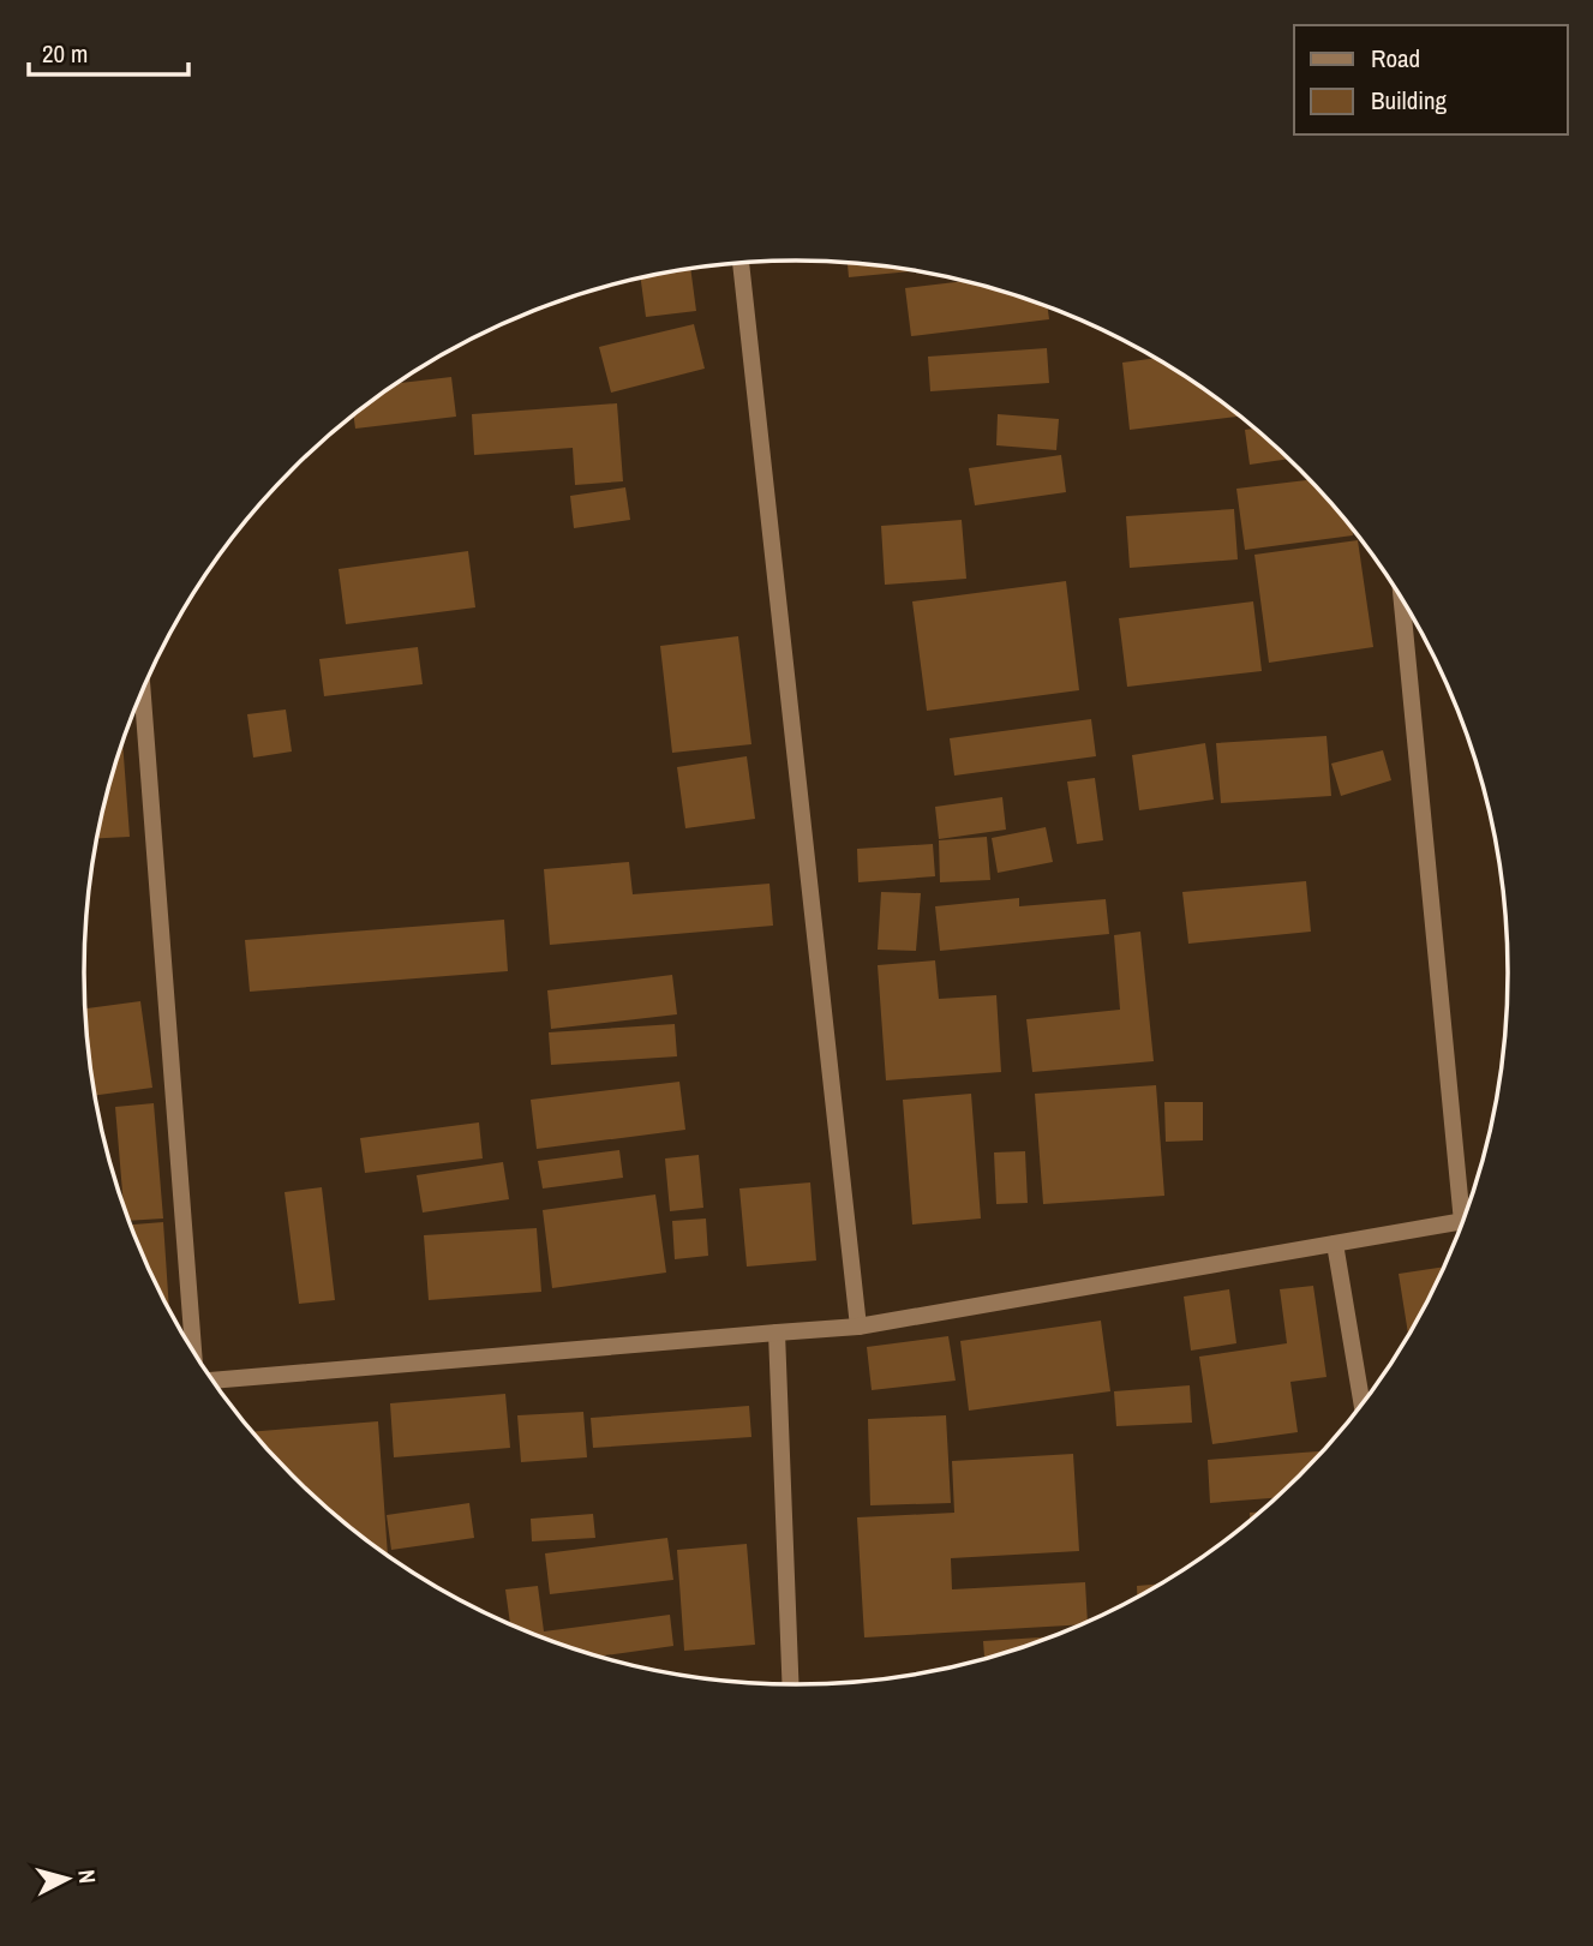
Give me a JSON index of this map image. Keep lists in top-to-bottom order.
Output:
{
  "legend": ["Road", "Building"],
  "scale_bar": "20 m",
  "north": "right"
}
